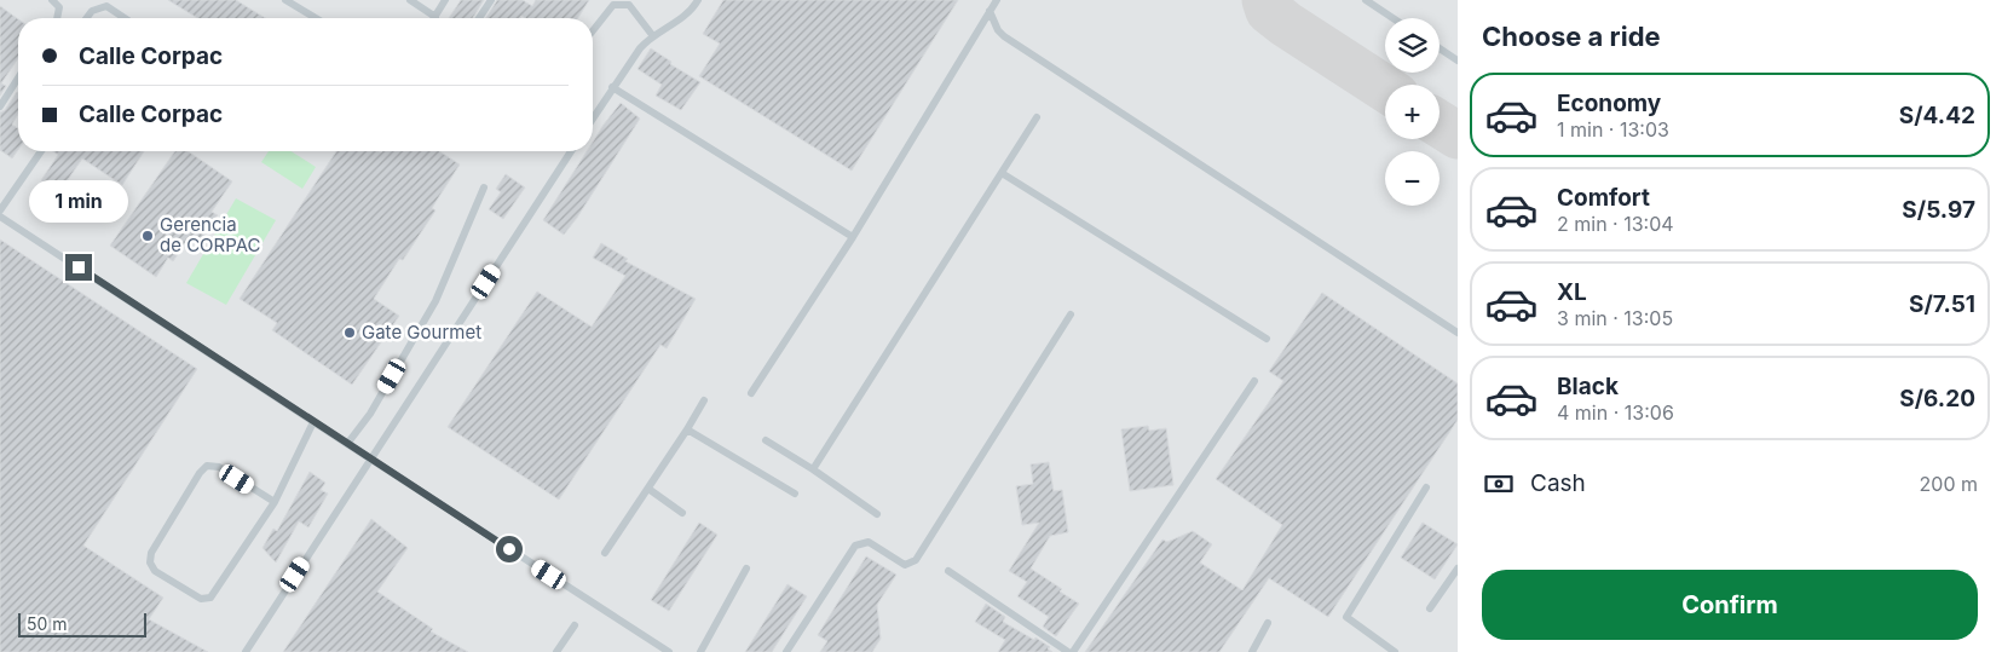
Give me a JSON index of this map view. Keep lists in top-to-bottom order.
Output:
{
  "places": ["Gerencia de CORPAC", "Gate Gourmet"],
  "scale_bar": "50 m",
  "page": {
    "heading": "Choose a ride",
    "map_buttons": ["+", "−"],
    "banner": ["Calle Corpac", "Calle Corpac"],
    "list": [
      {
        "name": "Economy",
        "note": "1 min · 13:03",
        "value": "S/4.42"
      },
      {
        "name": "Comfort",
        "note": "2 min · 13:04",
        "value": "S/5.97"
      },
      {
        "name": "XL",
        "note": "3 min · 13:05",
        "value": "S/7.51"
      },
      {
        "name": "Black",
        "note": "4 min · 13:06",
        "value": "S/6.20"
      }
    ],
    "bubble": "1 min",
    "pay": ["Cash", "200 m"],
    "buttons": "Confirm",
    "scale": "50 m"
  }
}
